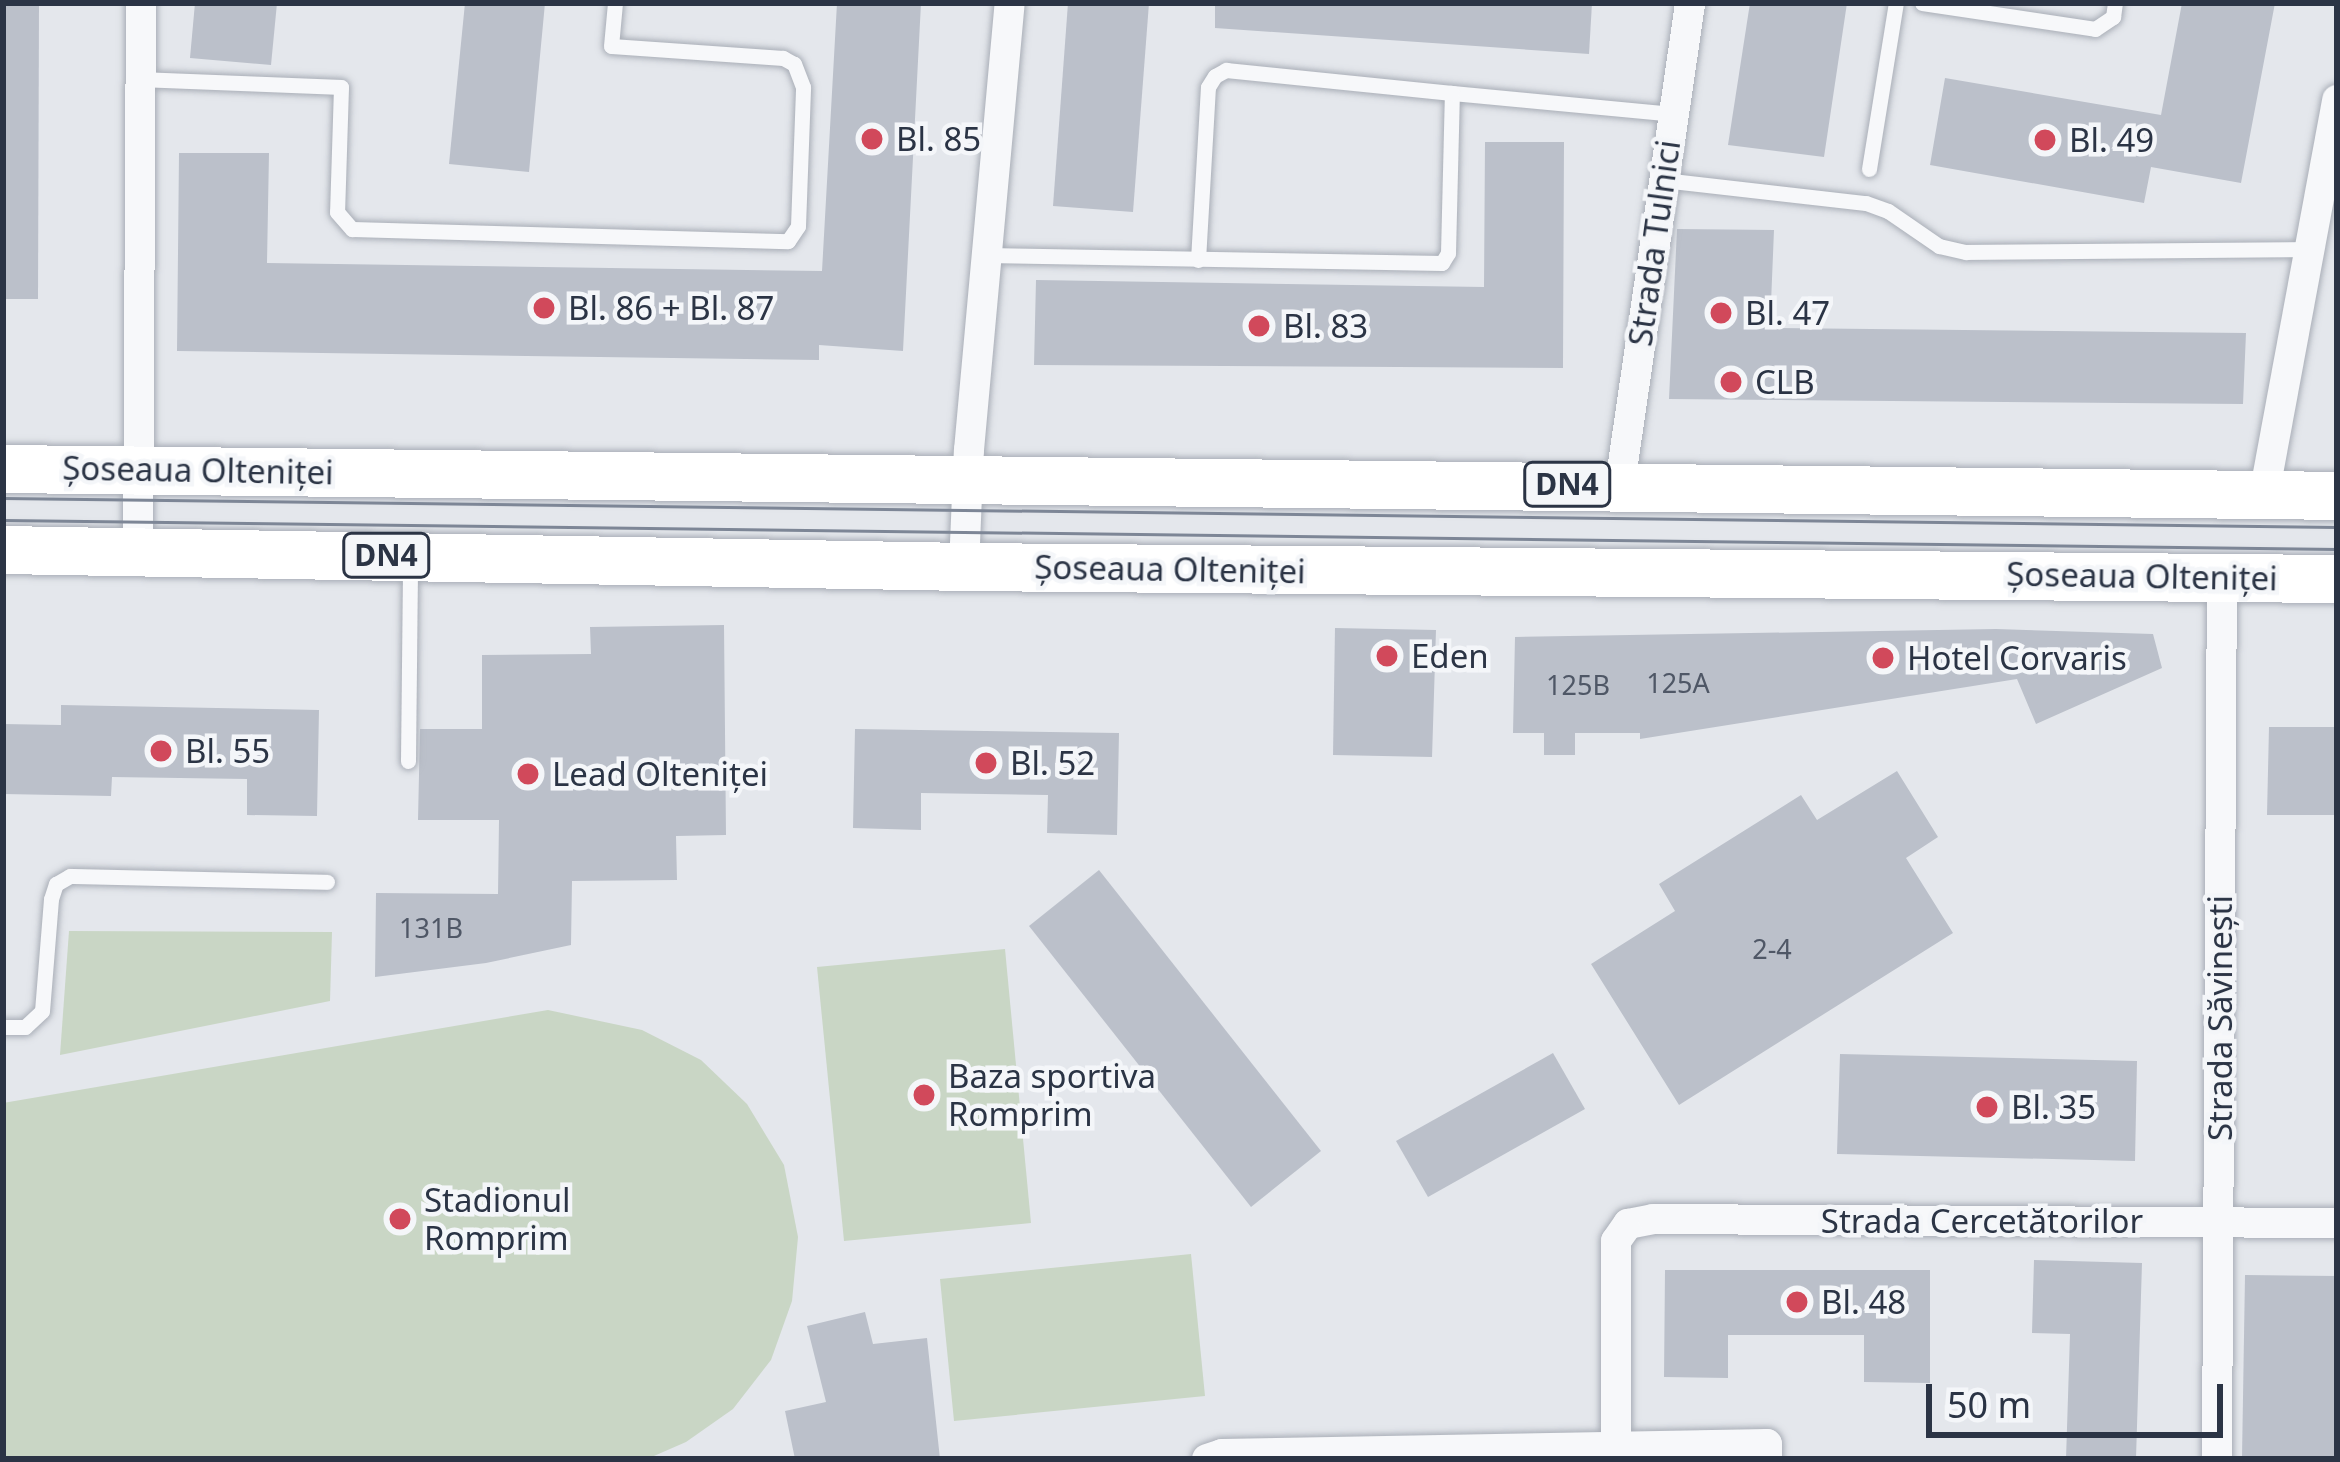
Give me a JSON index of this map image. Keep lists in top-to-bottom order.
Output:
{
  "streets": {
    "main road": ["Șoseaua Olteniței", "DN4"],
    "street": ["Strada Tulnici", "Strada Săvinești", "Strada Cercetătorilor"]
  },
  "crossings": [
    ["Strada Tulnici", "Șoseaua Olteniței"],
    ["Șoseaua Olteniței", "Strada Săvinești"],
    ["Strada Săvinești", "Strada Cercetătorilor"]
  ],
  "places": [
    "Bl. 85",
    "Bl. 49",
    "Bl. 86 + Bl. 87",
    "Bl. 47",
    "Bl. 83",
    "CLB",
    "Eden",
    "Hotel Corvaris",
    "Bl. 55",
    "Bl. 52",
    "Lead Olteniței",
    "Baza sportiva Romprim",
    "Bl. 35",
    "Stadionul Romprim",
    "Bl. 48"
  ],
  "house_numbers": [
    "125A",
    "125B",
    "131B",
    "2-4"
  ],
  "scale_bar": "50 m"
}
